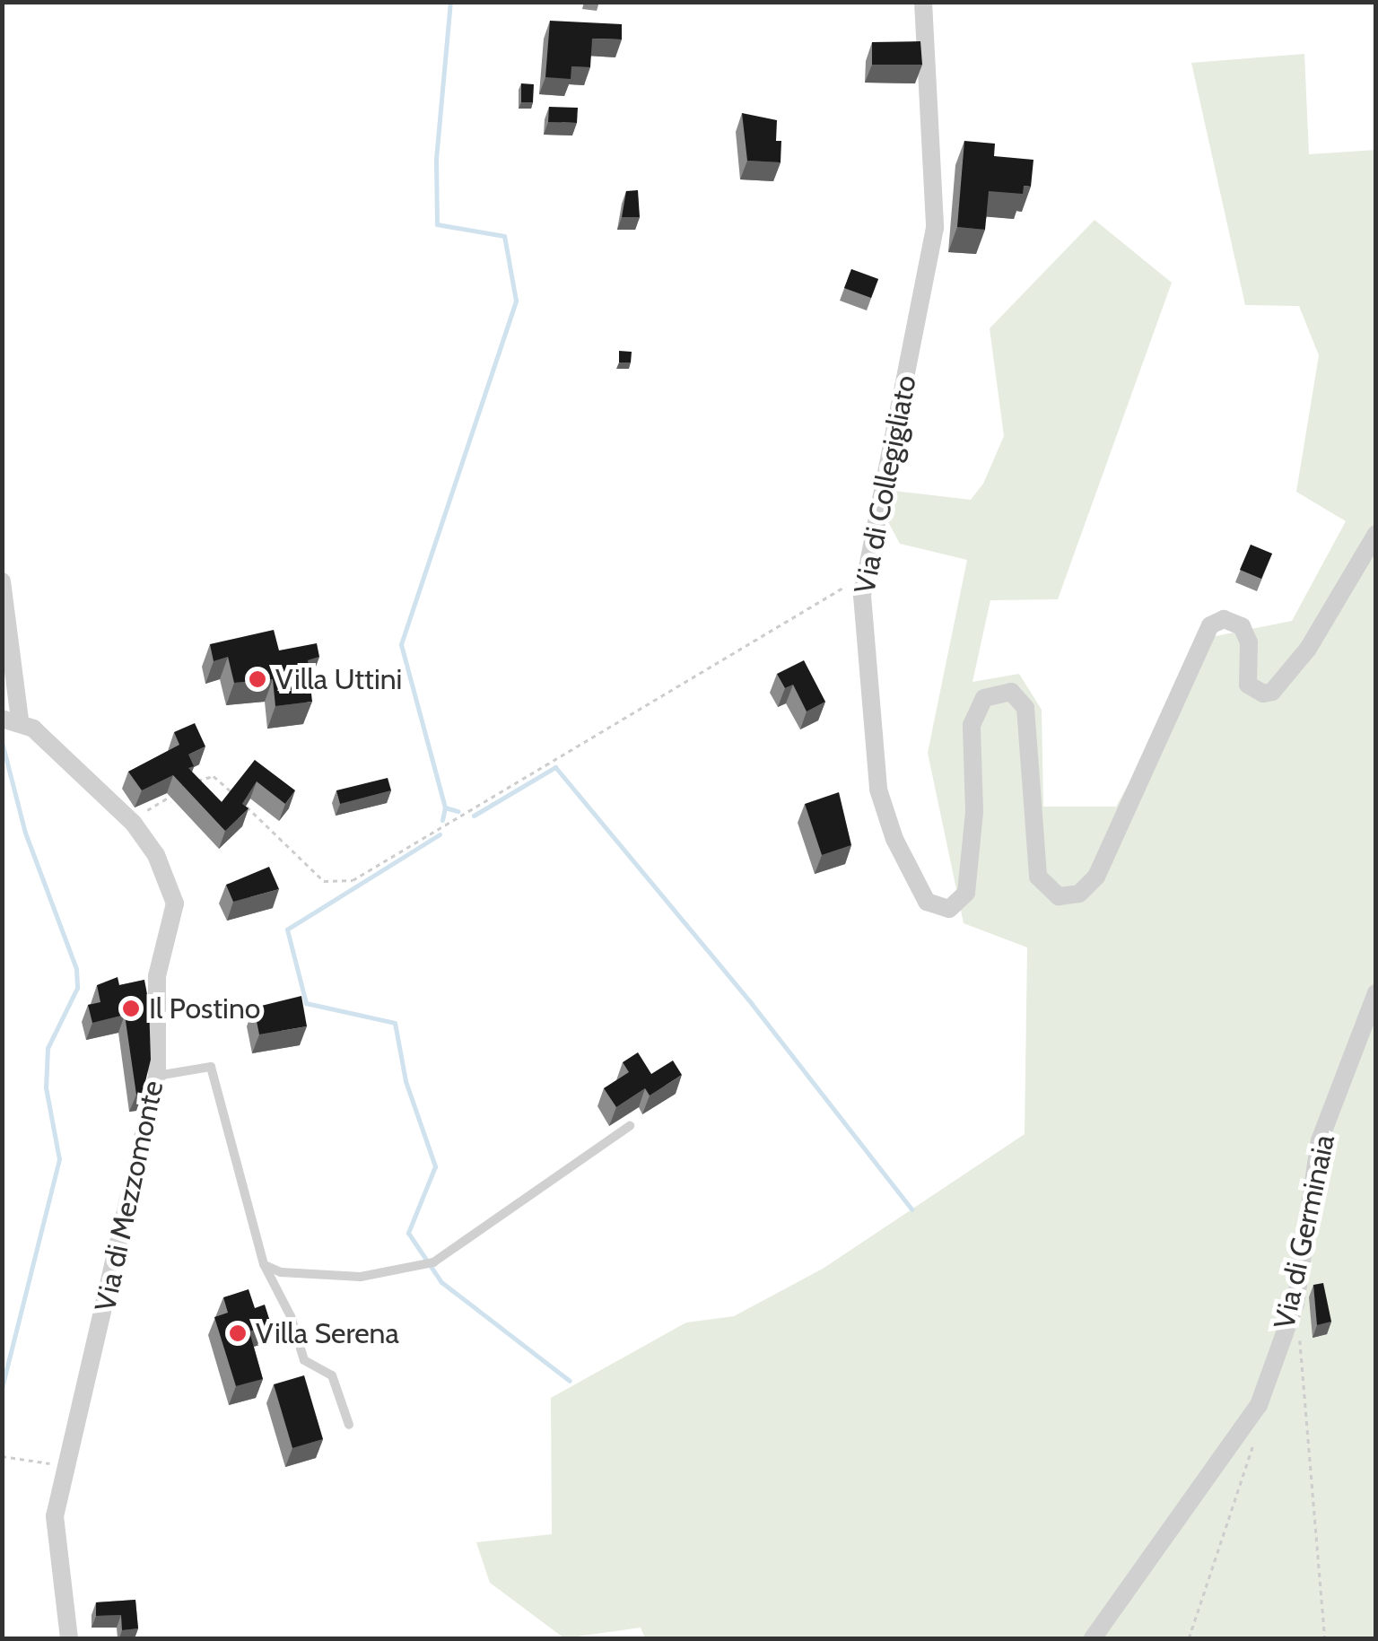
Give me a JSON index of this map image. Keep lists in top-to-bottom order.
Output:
{
  "streets": {
    "street": ["Via di Collegigliato", "Via di Mezzomonte", "Via di Germinaia"]
  },
  "places": ["Villa Uttini", "Il Postino", "Villa Serena"]
}
